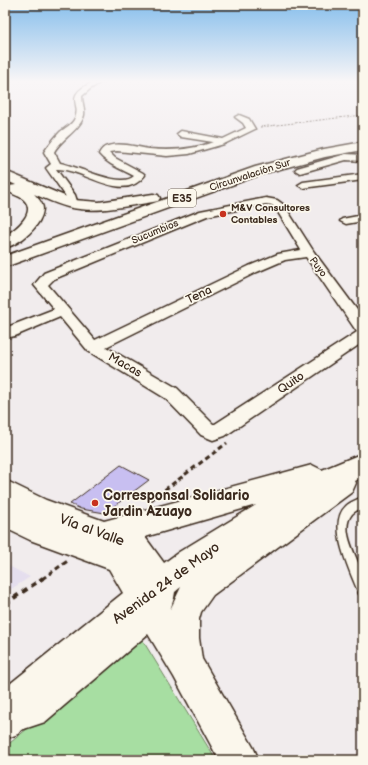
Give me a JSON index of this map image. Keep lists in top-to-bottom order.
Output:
{
  "streets": {
    "main road": [
      "Circunvalación Sur",
      "E35",
      "Vía al Valle",
      "Avenida 24 de Mayo"
    ],
    "street": [
      "Sucumbios",
      "Puyo",
      "Tena",
      "Macas",
      "Quito"
    ]
  },
  "crossings": [
    ["Sucumbios", "Puyo"],
    ["Sucumbios", "Macas"],
    ["Puyo", "Tena"],
    ["Tena", "Macas"],
    ["Macas", "Quito"],
    ["Vía al Valle", "Avenida 24 de Mayo"]
  ],
  "places": ["M&V Consultores Contables", "Corresponsal Solidario Jardin Azuayo"]
}
